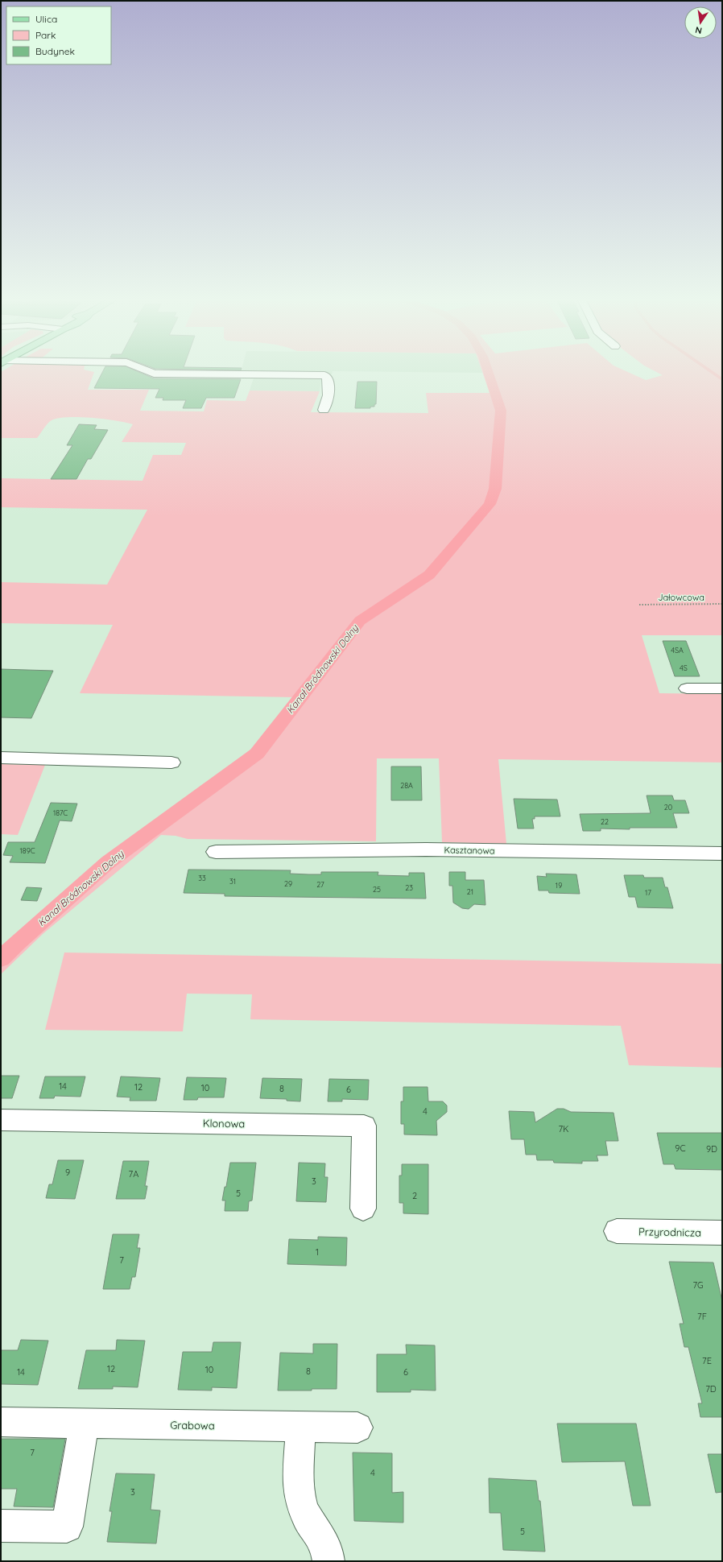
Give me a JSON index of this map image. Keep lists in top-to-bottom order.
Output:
{
  "streets": {
    "street": [
      "Kasztanowa",
      "Klonowa",
      "Przyrodnicza",
      "Grabowa"
    ],
    "path": ["Jałowcowa"]
  },
  "water": ["Kanał Bródnowski Dolny"],
  "house_numbers": [
    "4SA",
    "4S",
    "28A",
    "20",
    "187C",
    "22",
    "189C",
    "33",
    "31",
    "29",
    "27",
    "19",
    "23",
    "25",
    "21",
    "17",
    "14",
    "12",
    "10",
    "8",
    "6",
    "4",
    "7K",
    "9C",
    "9D",
    "9",
    "7A",
    "3",
    "5",
    "2",
    "1",
    "7",
    "7G",
    "7F",
    "7E",
    "12",
    "10",
    "8",
    "14",
    "6",
    "7D",
    "7",
    "4",
    "3",
    "5"
  ],
  "legend": ["Ulica", "Park", "Budynek"],
  "north": "bottom"
}
